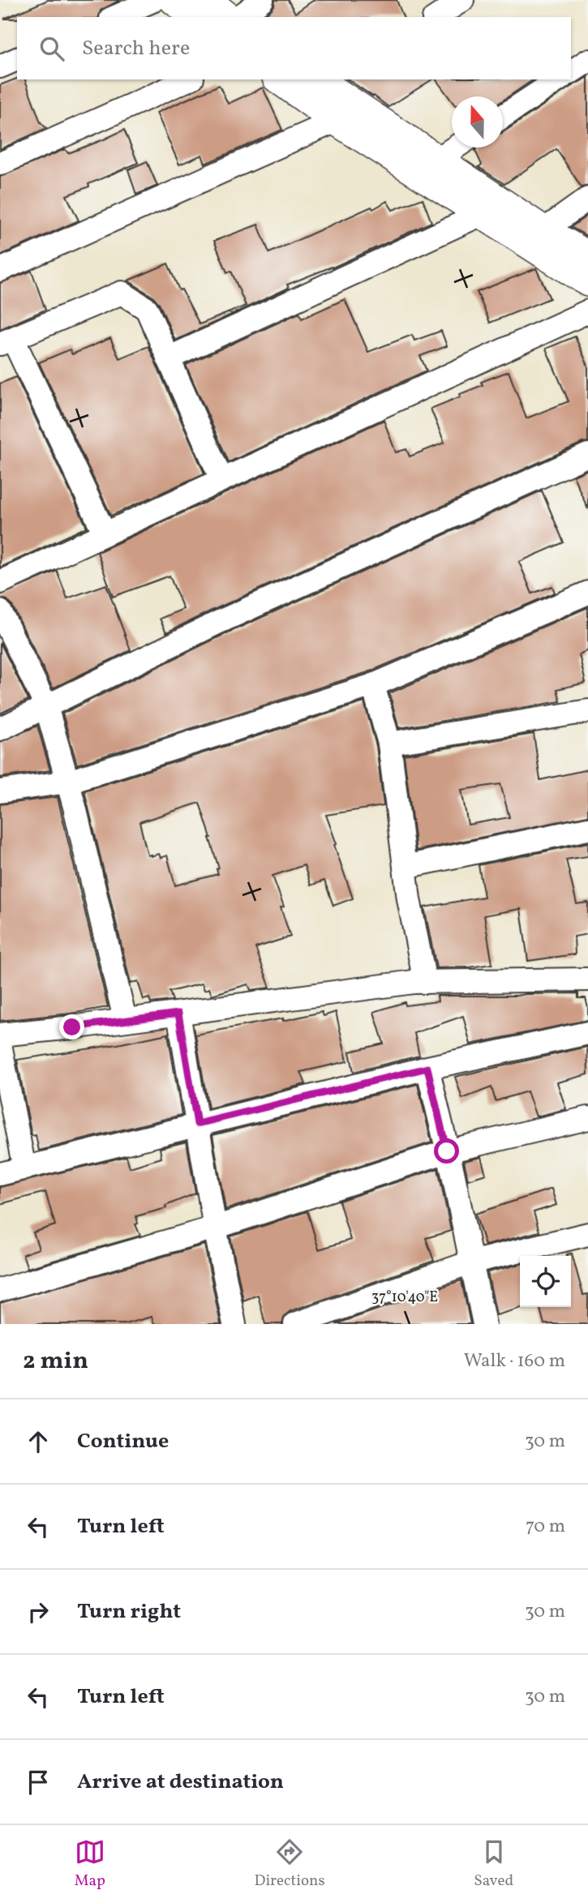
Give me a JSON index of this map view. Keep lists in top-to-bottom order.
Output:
{
  "north": "top",
  "page": {
    "search": "Search here",
    "heading": ["2 min", "Walk · 160 m"],
    "list": [
      ["Continue", "30 m"],
      ["Turn left", "70 m"],
      ["Turn right", "30 m"],
      ["Turn left", "30 m"],
      "Arrive at destination"
    ],
    "nav": ["Map", "Directions", "Saved"]
  },
  "coordinates": ["37°10'40\"E"]
}
